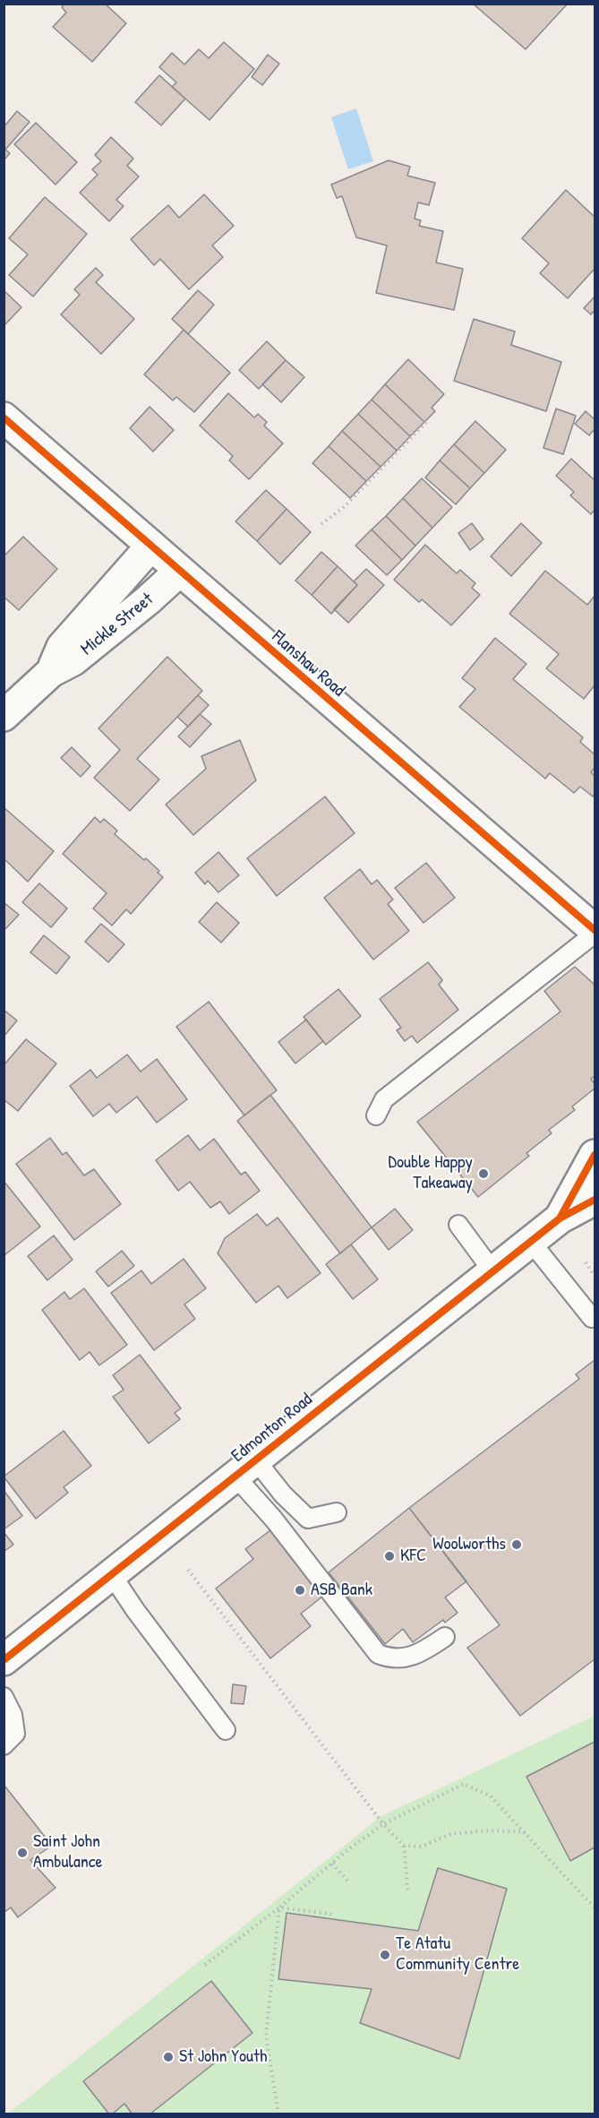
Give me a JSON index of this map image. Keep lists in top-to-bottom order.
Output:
{
  "streets": {
    "street": ["Mickle Street", "Flanshaw Road", "Edmonton Road"]
  },
  "crossings": [
    ["Mickle Street", "Flanshaw Road"]
  ],
  "places": [
    "Double Happy Takeaway",
    "Woolworths",
    "KFC",
    "ASB Bank",
    "Saint John Ambulance",
    "Te Atatu Community Centre",
    "St John Youth"
  ]
}
